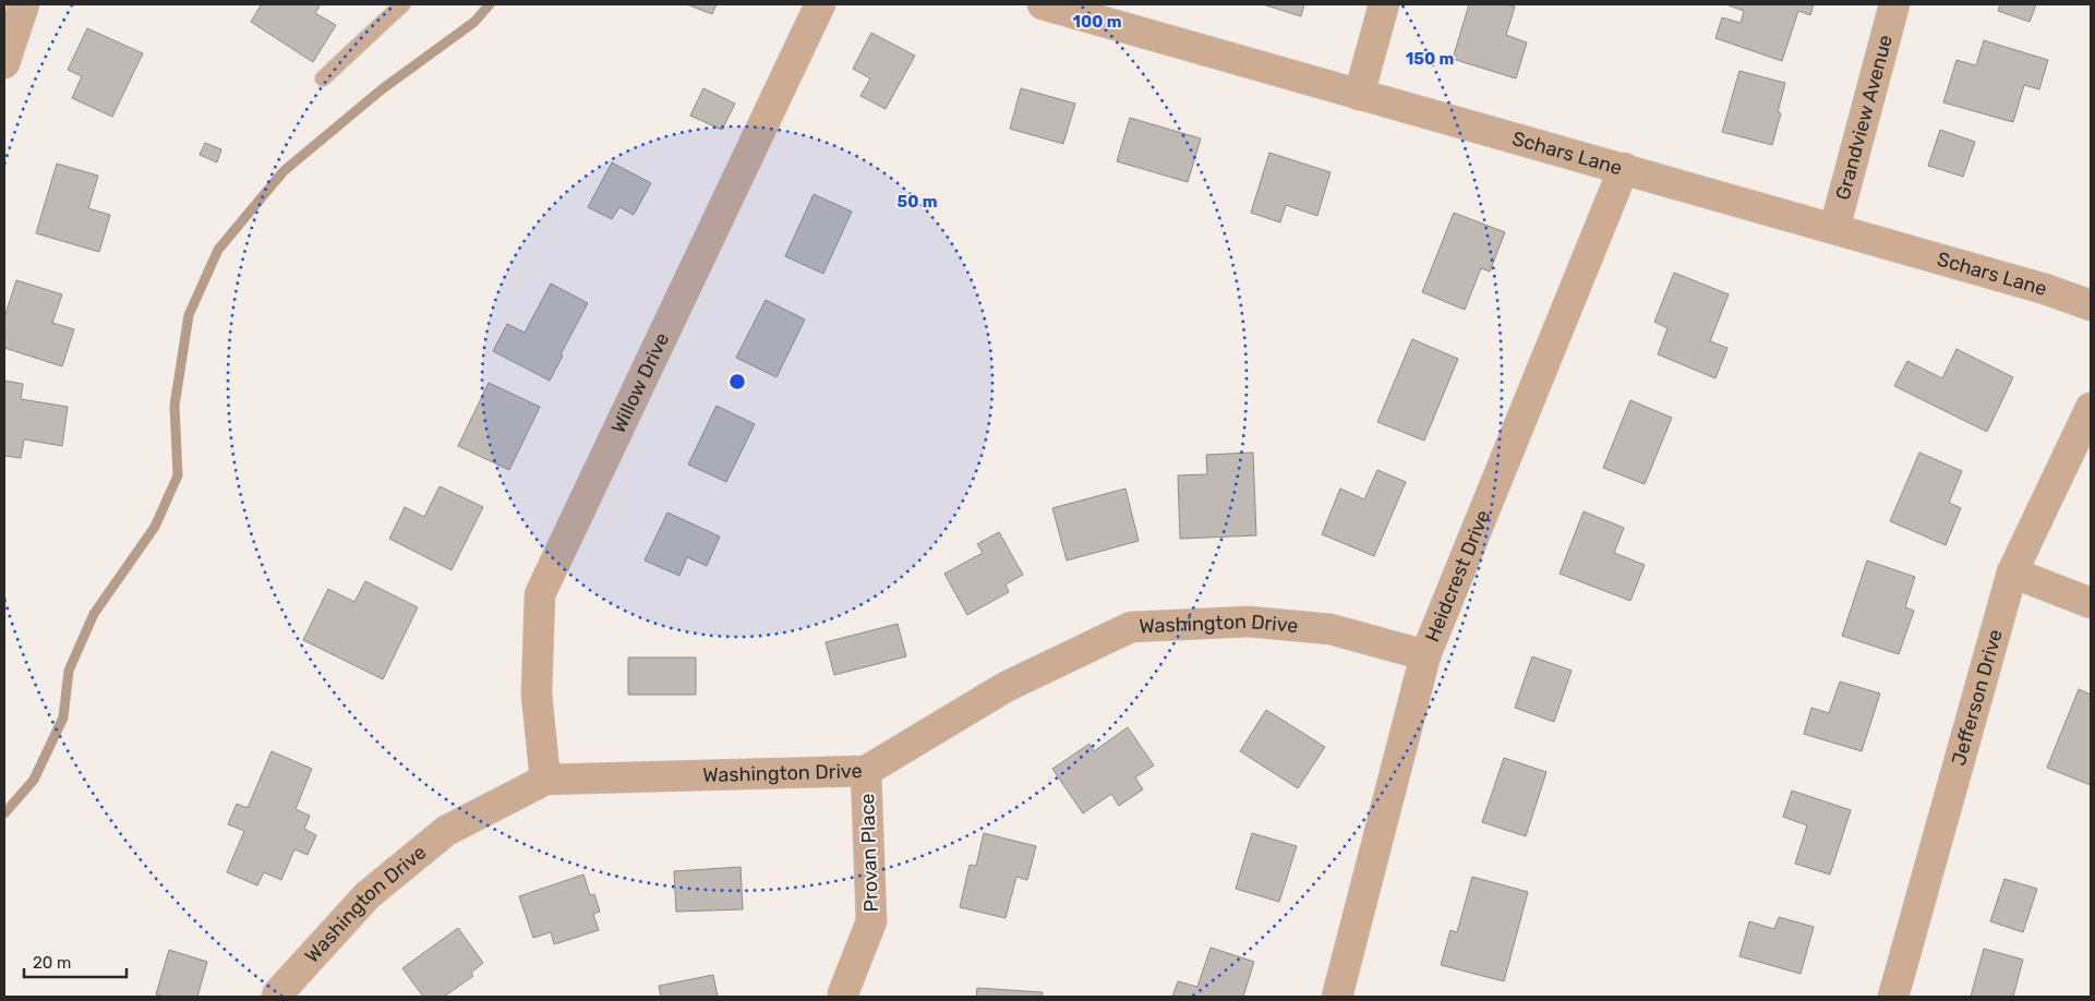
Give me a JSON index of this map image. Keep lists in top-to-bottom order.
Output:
{
  "streets": {
    "street": [
      "Grandview Avenue",
      "Schars Lane",
      "Willow Drive",
      "Heidcrest Drive",
      "Washington Drive",
      "Jefferson Drive",
      "Provan Place"
    ]
  },
  "crossings": [
    ["Grandview Avenue", "Schars Lane"],
    ["Schars Lane", "Heidcrest Drive"],
    ["Willow Drive", "Washington Drive"],
    ["Heidcrest Drive", "Washington Drive"],
    ["Washington Drive", "Provan Place"]
  ],
  "scale_bar": "20 m",
  "rings": ["100 m", "150 m", "50 m"]
}
